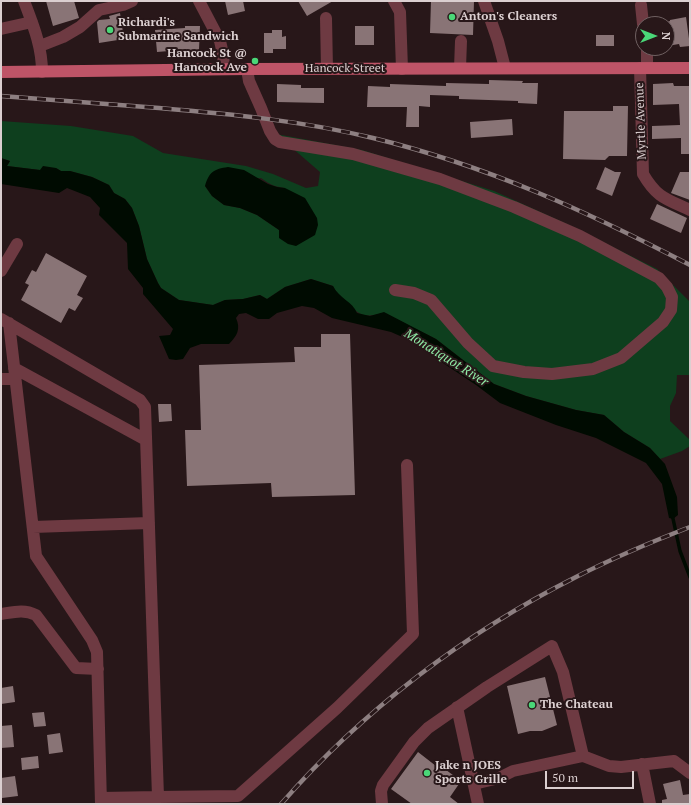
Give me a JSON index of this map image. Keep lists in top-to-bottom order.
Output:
{
  "streets": {
    "main road": ["Hancock Street"],
    "street": ["Myrtle Avenue"]
  },
  "crossings": [
    ["Hancock Street", "Myrtle Avenue"]
  ],
  "water": ["Monatiquot River"],
  "places": [
    "Anton's Cleaners",
    "Richardi's Submarine Sandwich",
    "Hancock St @ Hancock Ave",
    "The Chateau",
    "Jake n JOES Sports Grille"
  ],
  "scale_bar": "50 m",
  "north": "right"
}
